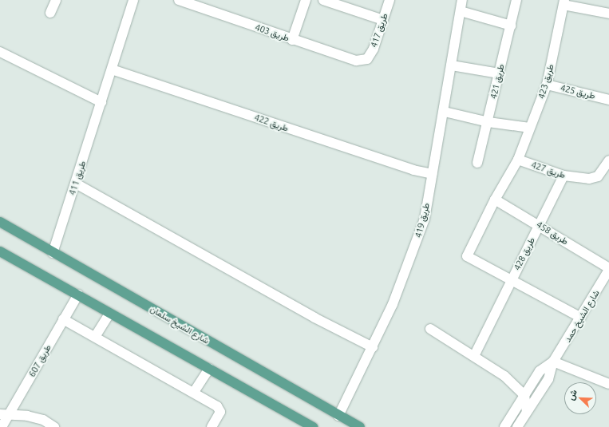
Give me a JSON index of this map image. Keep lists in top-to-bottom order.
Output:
{
  "streets": {
    "main road": ["شارع الشيخ سلمان"],
    "street": [
      "طريق 417",
      "طريق 403",
      "طريق 421",
      "طريق 423",
      "طريق 425",
      "طريق 422",
      "طريق 427",
      "طريق 411",
      "طريق 419",
      "طريق 458",
      "طريق 428",
      "شارع الشيخ حمد",
      "طريق 607"
    ]
  },
  "crossings": [
    ["طريق 417", "طريق 403"],
    ["طريق 421", "طريق 419"],
    ["طريق 423", "طريق 425"],
    ["طريق 423", "طريق 427"],
    ["طريق 423", "طريق 458"],
    ["طريق 423", "طريق 428"],
    ["طريق 422", "طريق 411"],
    ["طريق 422", "طريق 419"],
    ["طريق 427", "طريق 428"],
    ["طريق 411", "شارع الشيخ سلمان"],
    ["طريق 419", "شارع الشيخ سلمان"],
    ["طريق 458", "طريق 428"],
    ["طريق 458", "شارع الشيخ حمد"],
    ["طريق 428", "شارع الشيخ حمد"]
  ],
  "north": "top left"
}
